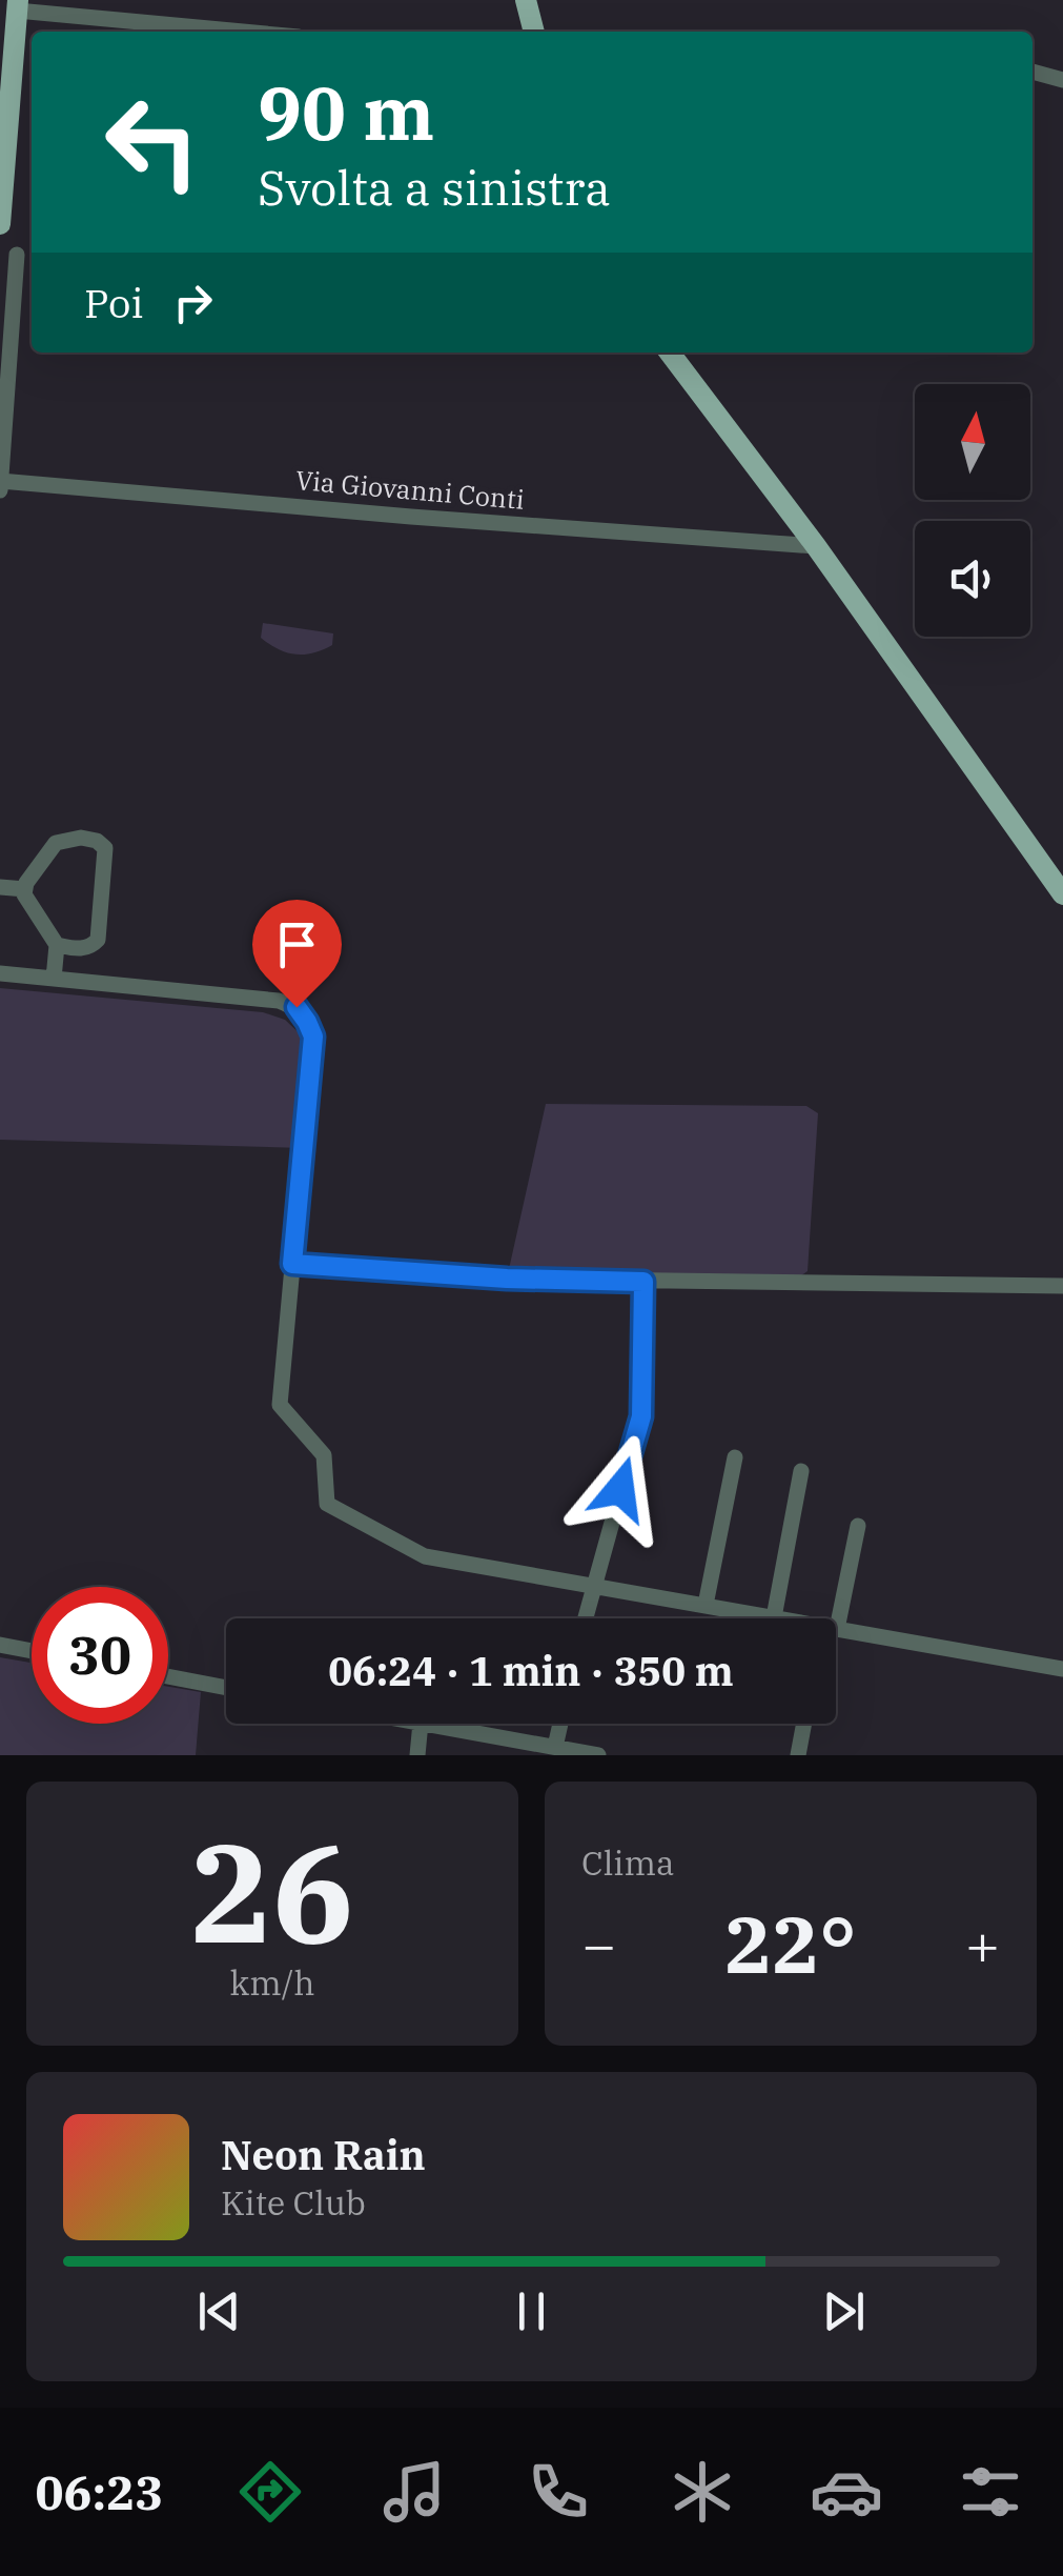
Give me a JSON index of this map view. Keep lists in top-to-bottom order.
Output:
{
  "streets": {
    "street": ["Via Giovanni Conti"]
  },
  "north": "top",
  "page": {
    "turn": ["90 m", "Svolta a sinistra"],
    "then": "Poi",
    "limit": "30",
    "trip": "06:24 · 1 min · 350 m",
    "tile": [
      ["26", "km/h"],
      "Clima"
    ],
    "heat": ["−", "22°", "+"],
    "song": ["Neon Rain", "Kite Club"],
    "tabs": "06:23"
  }
}
